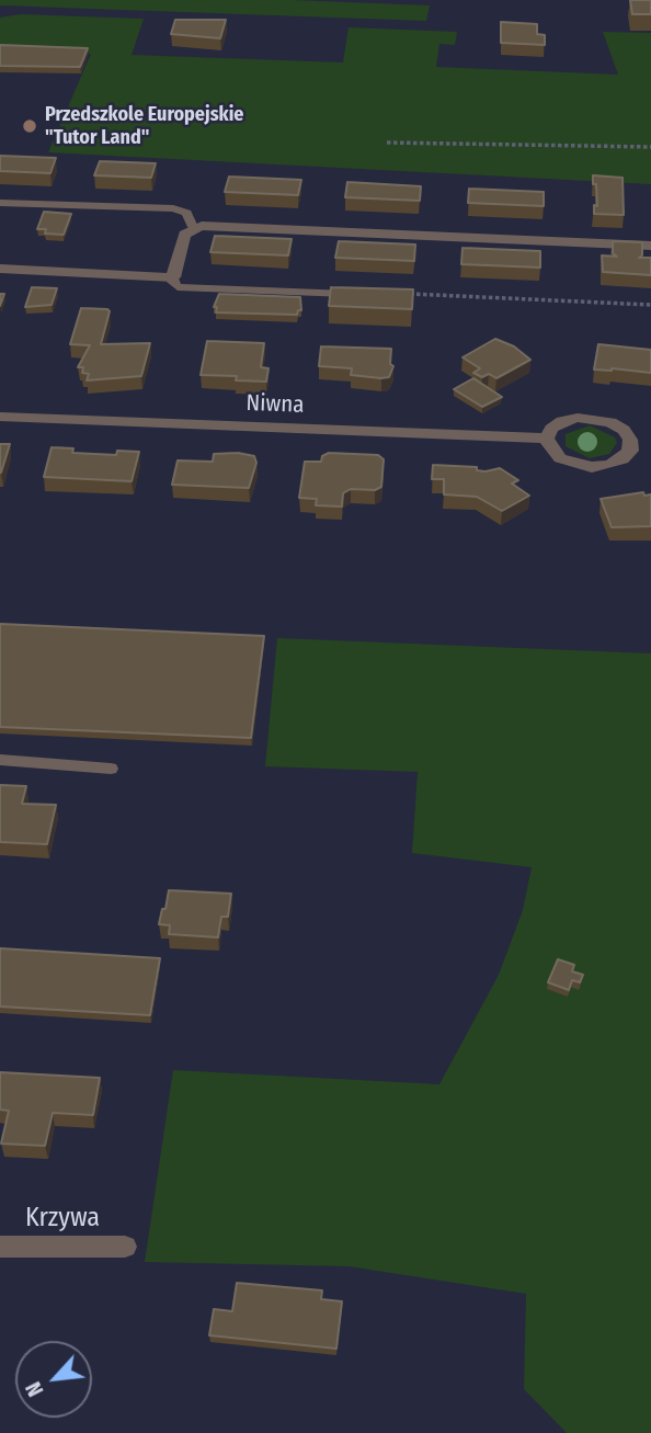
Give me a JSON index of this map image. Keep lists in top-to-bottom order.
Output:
{
  "streets": {
    "street": ["Niwna", "Krzywa"]
  },
  "places": ["Przedszkole Europejskie \"Tutor Land\""],
  "north": "bottom left"
}
